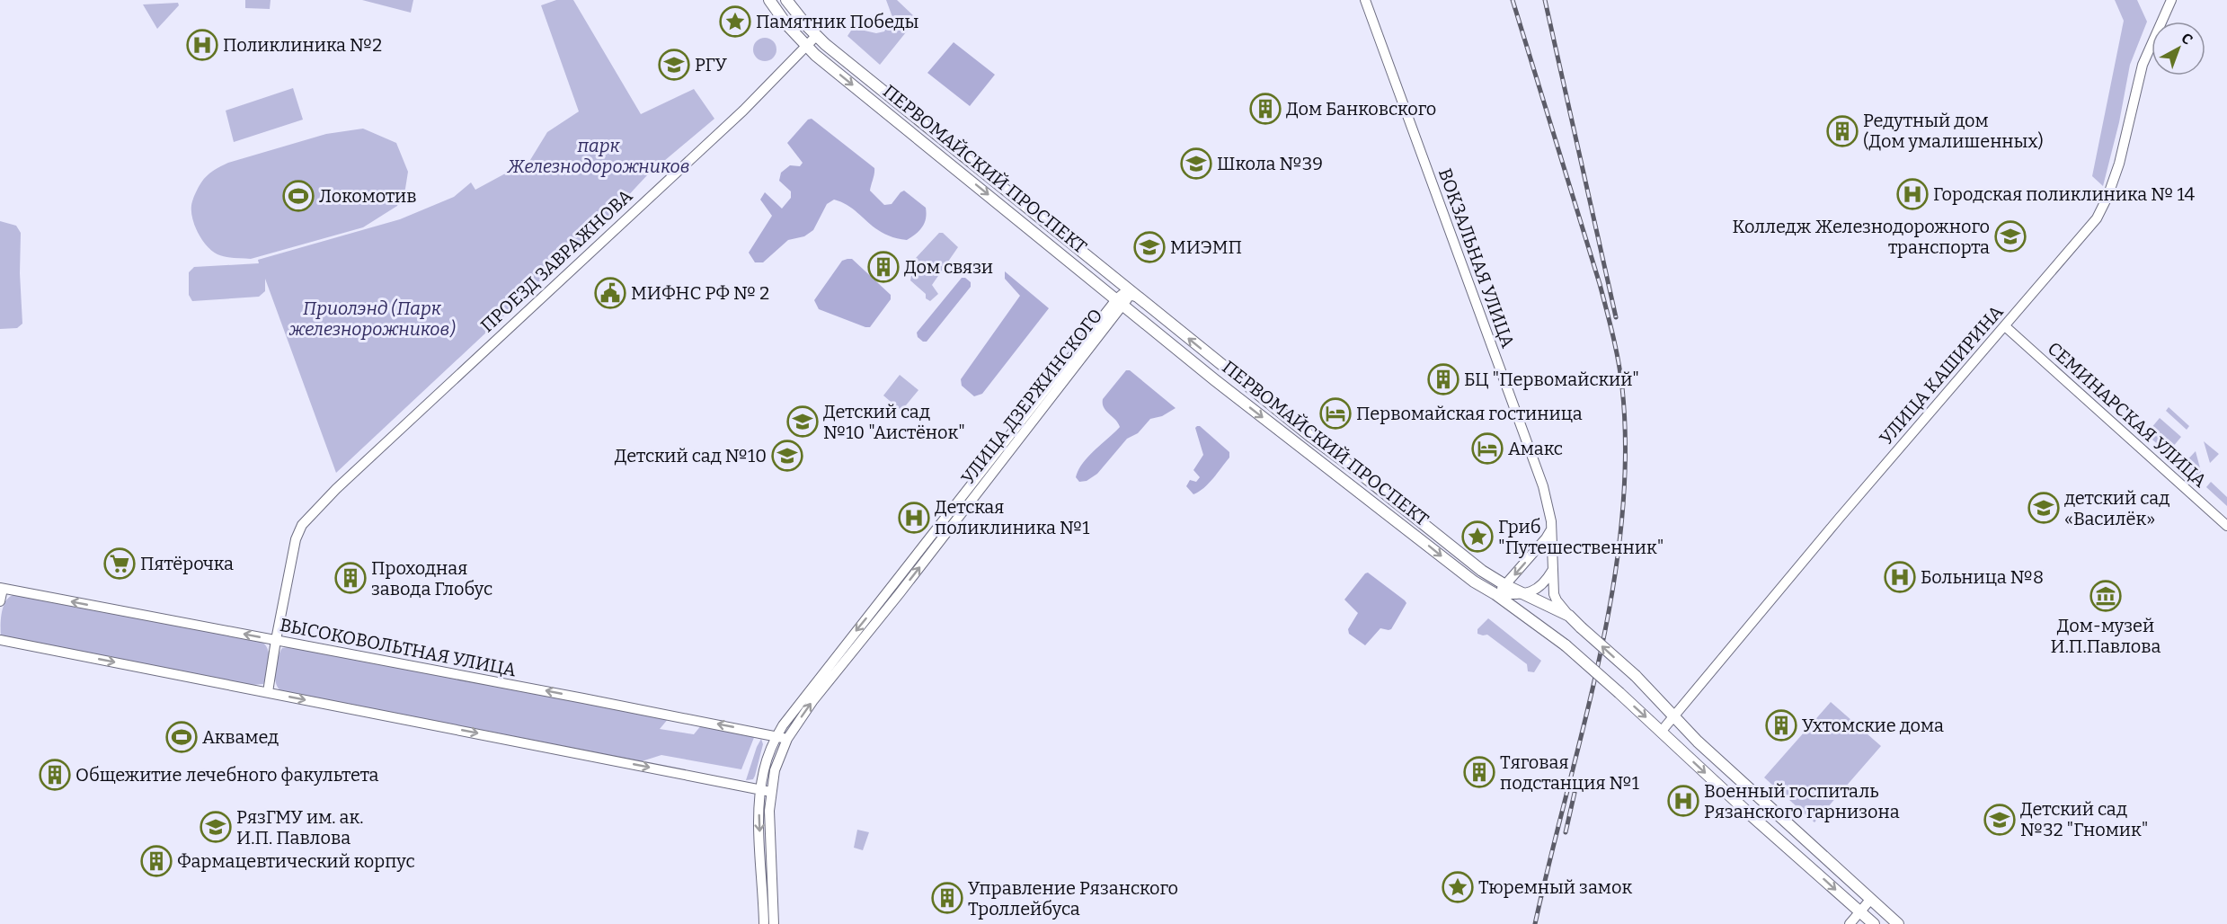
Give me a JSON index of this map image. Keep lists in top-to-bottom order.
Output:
{
  "streets": {
    "main road": [
      "ПЕРВОМАЙСКИЙ ПРОСПЕКТ",
      "ВОКЗАЛЬНАЯ УЛИЦА",
      "ПРОЕЗД ЗАВРАЖНОВА",
      "УЛИЦА КАШИРИНА",
      "УЛИЦА ДЗЕРЖИНСКОГО",
      "СЕМИНАРСКАЯ УЛИЦА",
      "ВЫСОКОВОЛЬТНАЯ УЛИЦА"
    ]
  },
  "crossings": [
    ["ПЕРВОМАЙСКИЙ ПРОСПЕКТ", "ВОКЗАЛЬНАЯ УЛИЦА"],
    ["ПЕРВОМАЙСКИЙ ПРОСПЕКТ", "ПРОЕЗД ЗАВРАЖНОВА"],
    ["ПЕРВОМАЙСКИЙ ПРОСПЕКТ", "УЛИЦА КАШИРИНА"],
    ["ПЕРВОМАЙСКИЙ ПРОСПЕКТ", "УЛИЦА ДЗЕРЖИНСКОГО"],
    ["ПРОЕЗД ЗАВРАЖНОВА", "ВЫСОКОВОЛЬТНАЯ УЛИЦА"],
    ["УЛИЦА КАШИРИНА", "СЕМИНАРСКАЯ УЛИЦА"],
    ["УЛИЦА ДЗЕРЖИНСКОГО", "ВЫСОКОВОЛЬТНАЯ УЛИЦА"]
  ],
  "parks": ["парк Железнодорожников", "Приолэнд (Парк железнорожников)"],
  "places": {
    "place": ["Памятник Победы", "Гриб \"Путешественник\"", "Тюремный замок"],
    "hospital": [
      "Поликлиника №2",
      "Городская поликлиника № 14",
      "Детская поликлиника №1",
      "Больница №8",
      "Военный госпиталь Рязанского гарнизона"
    ],
    "school or university": [
      "РГУ",
      "Школа №39",
      "Колледж Железнодорожного транспорта",
      "МИЭМП",
      "Детский сад №10 \"Аистёнок\"",
      "Детский сад №10",
      "детский сад «Василёк»",
      "Детский сад №32 \"Гномик\"",
      "РязГМУ им. ак. И.П. Павлова"
    ],
    "building": [
      "Дом Банковского",
      "Редутный дом (Дом умалишенных)",
      "Дом связи",
      "БЦ \"Первомайский\"",
      "Проходная завода Глобус",
      "Ухтомские дома",
      "Тяговая подстанция №1",
      "Общежитие лечебного факультета",
      "Фармацевтический корпус",
      "Управление Рязанского Троллейбуса"
    ],
    "sports": ["Локомотив", "Аквамед"],
    "public building": ["МИФНС РФ № 2"],
    "hotel": ["Первомайская гостиница", "Амакс"],
    "supermarket": ["Пятёрочка"],
    "museum": ["Дом-музей И.П.Павлова"]
  },
  "north": "top right"
}
